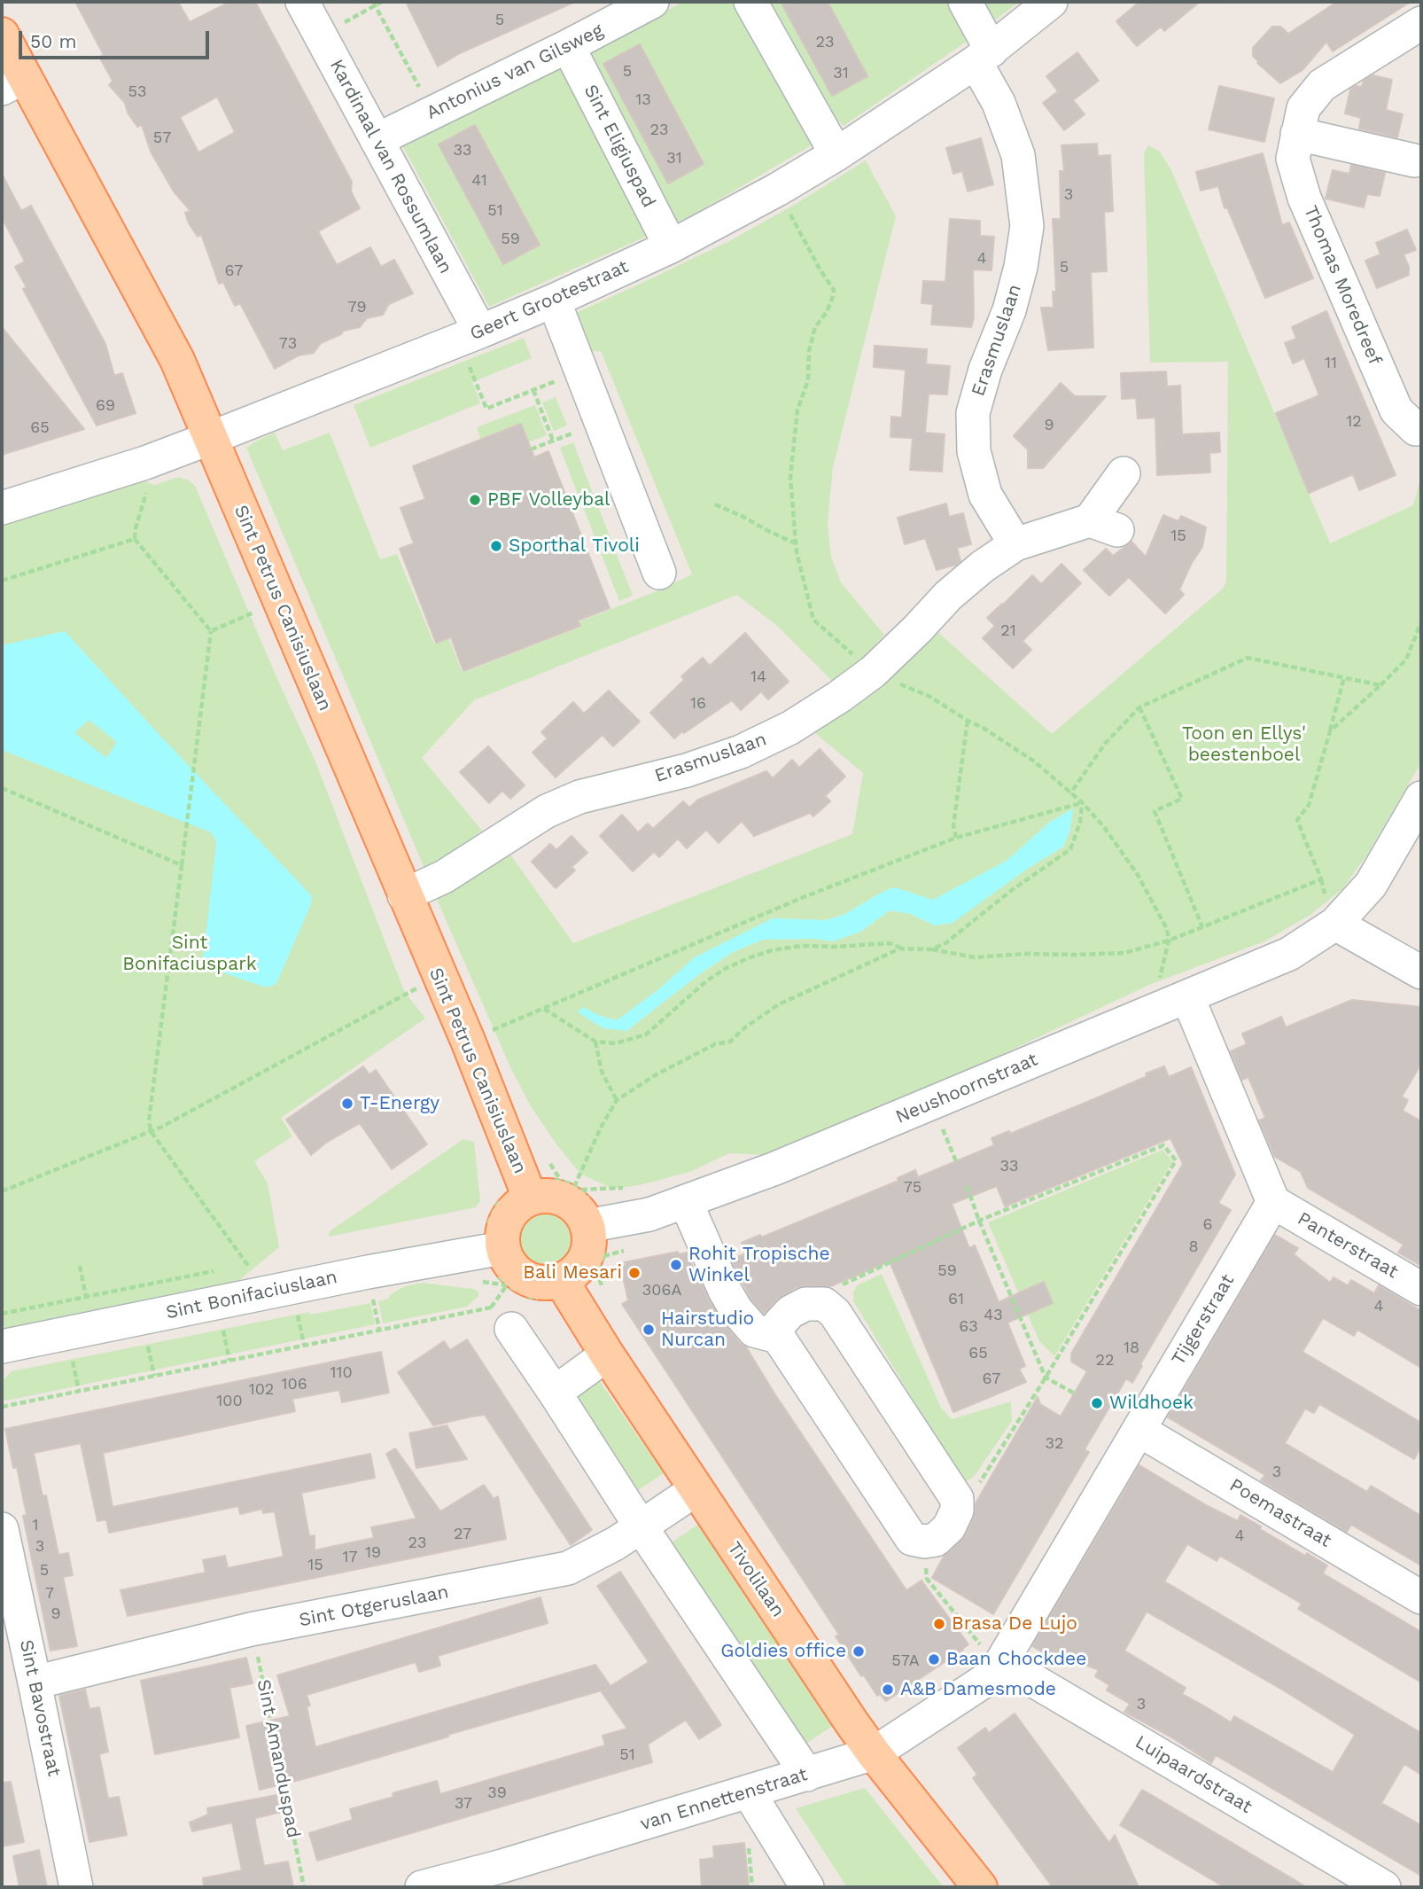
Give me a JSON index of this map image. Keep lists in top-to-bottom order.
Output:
{
  "streets": {
    "main road": ["Sint Petrus Canisiuslaan", "Tivolilaan"],
    "street": [
      "Antonius van Gilsweg",
      "Sint Eligiuspad",
      "Kardinaal van Rossumlaan",
      "Thomas Moredreef",
      "Geert Grootestraat",
      "Erasmuslaan",
      "Neushoornstraat",
      "Panterstraat",
      "Sint Bonifaciuslaan",
      "Tijgerstraat",
      "Poemastraat",
      "Sint Otgeruslaan",
      "Sint Bavostraat",
      "Luipaardstraat",
      "van Ennettenstraat"
    ],
    "path": ["Sint Amanduspad"]
  },
  "crossings": [
    ["Antonius van Gilsweg", "Sint Eligiuspad"],
    ["Antonius van Gilsweg", "Kardinaal van Rossumlaan"],
    ["Sint Eligiuspad", "Geert Grootestraat"],
    ["Kardinaal van Rossumlaan", "Geert Grootestraat"],
    ["Geert Grootestraat", "Erasmuslaan"],
    ["Geert Grootestraat", "Sint Petrus Canisiuslaan"],
    ["Erasmuslaan", "Sint Petrus Canisiuslaan"],
    ["Sint Petrus Canisiuslaan", "Neushoornstraat"],
    ["Sint Petrus Canisiuslaan", "Sint Bonifaciuslaan"],
    ["Sint Petrus Canisiuslaan", "Tivolilaan"],
    ["Neushoornstraat", "Sint Bonifaciuslaan"],
    ["Neushoornstraat", "Tivolilaan"],
    ["Panterstraat", "Tijgerstraat"],
    ["Sint Bonifaciuslaan", "Tivolilaan"],
    ["Tijgerstraat", "Poemastraat"],
    ["Tijgerstraat", "Luipaardstraat"],
    ["Tijgerstraat", "van Ennettenstraat"],
    ["Tivolilaan", "Sint Otgeruslaan"],
    ["Tivolilaan", "van Ennettenstraat"],
    ["Sint Otgeruslaan", "Sint Bavostraat"],
    ["Sint Otgeruslaan", "Sint Amanduspad"],
    ["Luipaardstraat", "van Ennettenstraat"]
  ],
  "parks": ["Toon en Ellys' beestenboel", "Sint Bonifaciuspark"],
  "places": [
    "PBF Volleybal",
    "Sporthal Tivoli",
    "T-Energy",
    "Rohit Tropische Winkel",
    "Bali Mesari",
    "Hairstudio Nurcan",
    "Wildhoek",
    "Brasa De Lujo",
    "Goldies office",
    "Baan Chockdee",
    "A&B Damesmode"
  ],
  "house_numbers": [
    "5",
    "23",
    "5",
    "31",
    "53",
    "13",
    "23",
    "57",
    "33",
    "31",
    "41",
    "3",
    "51",
    "59",
    "4",
    "5",
    "67",
    "79",
    "73",
    "11",
    "69",
    "12",
    "9",
    "65",
    "15",
    "21",
    "14",
    "16",
    "33",
    "75",
    "6",
    "8",
    "59",
    "306A",
    "61",
    "4",
    "43",
    "63",
    "18",
    "65",
    "22",
    "110",
    "67",
    "106",
    "102",
    "100",
    "32",
    "3",
    "1",
    "27",
    "4",
    "23",
    "3",
    "19",
    "17",
    "15",
    "5",
    "7",
    "9",
    "57A",
    "3",
    "51",
    "39",
    "37"
  ],
  "scale_bar": "50 m"
}
